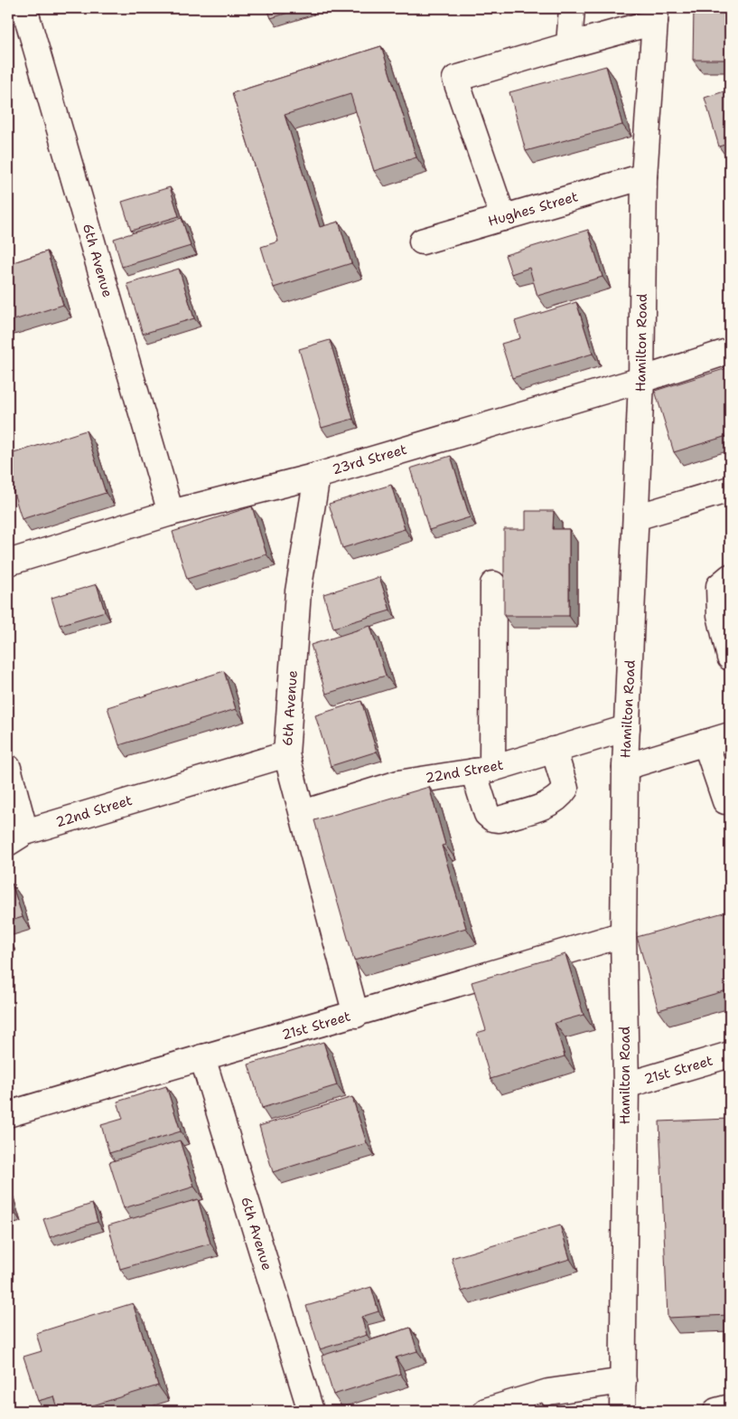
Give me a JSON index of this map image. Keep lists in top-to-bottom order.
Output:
{
  "streets": {
    "street": [
      "Hughes Street",
      "6th Avenue",
      "Hamilton Road",
      "23rd Street",
      "22nd Street",
      "21st Street"
    ]
  },
  "crossings": [
    ["Hughes Street", "Hamilton Road"],
    ["6th Avenue", "23rd Street"],
    ["6th Avenue", "22nd Street"],
    ["6th Avenue", "21st Street"],
    ["Hamilton Road", "23rd Street"],
    ["Hamilton Road", "22nd Street"],
    ["Hamilton Road", "21st Street"]
  ]
}
